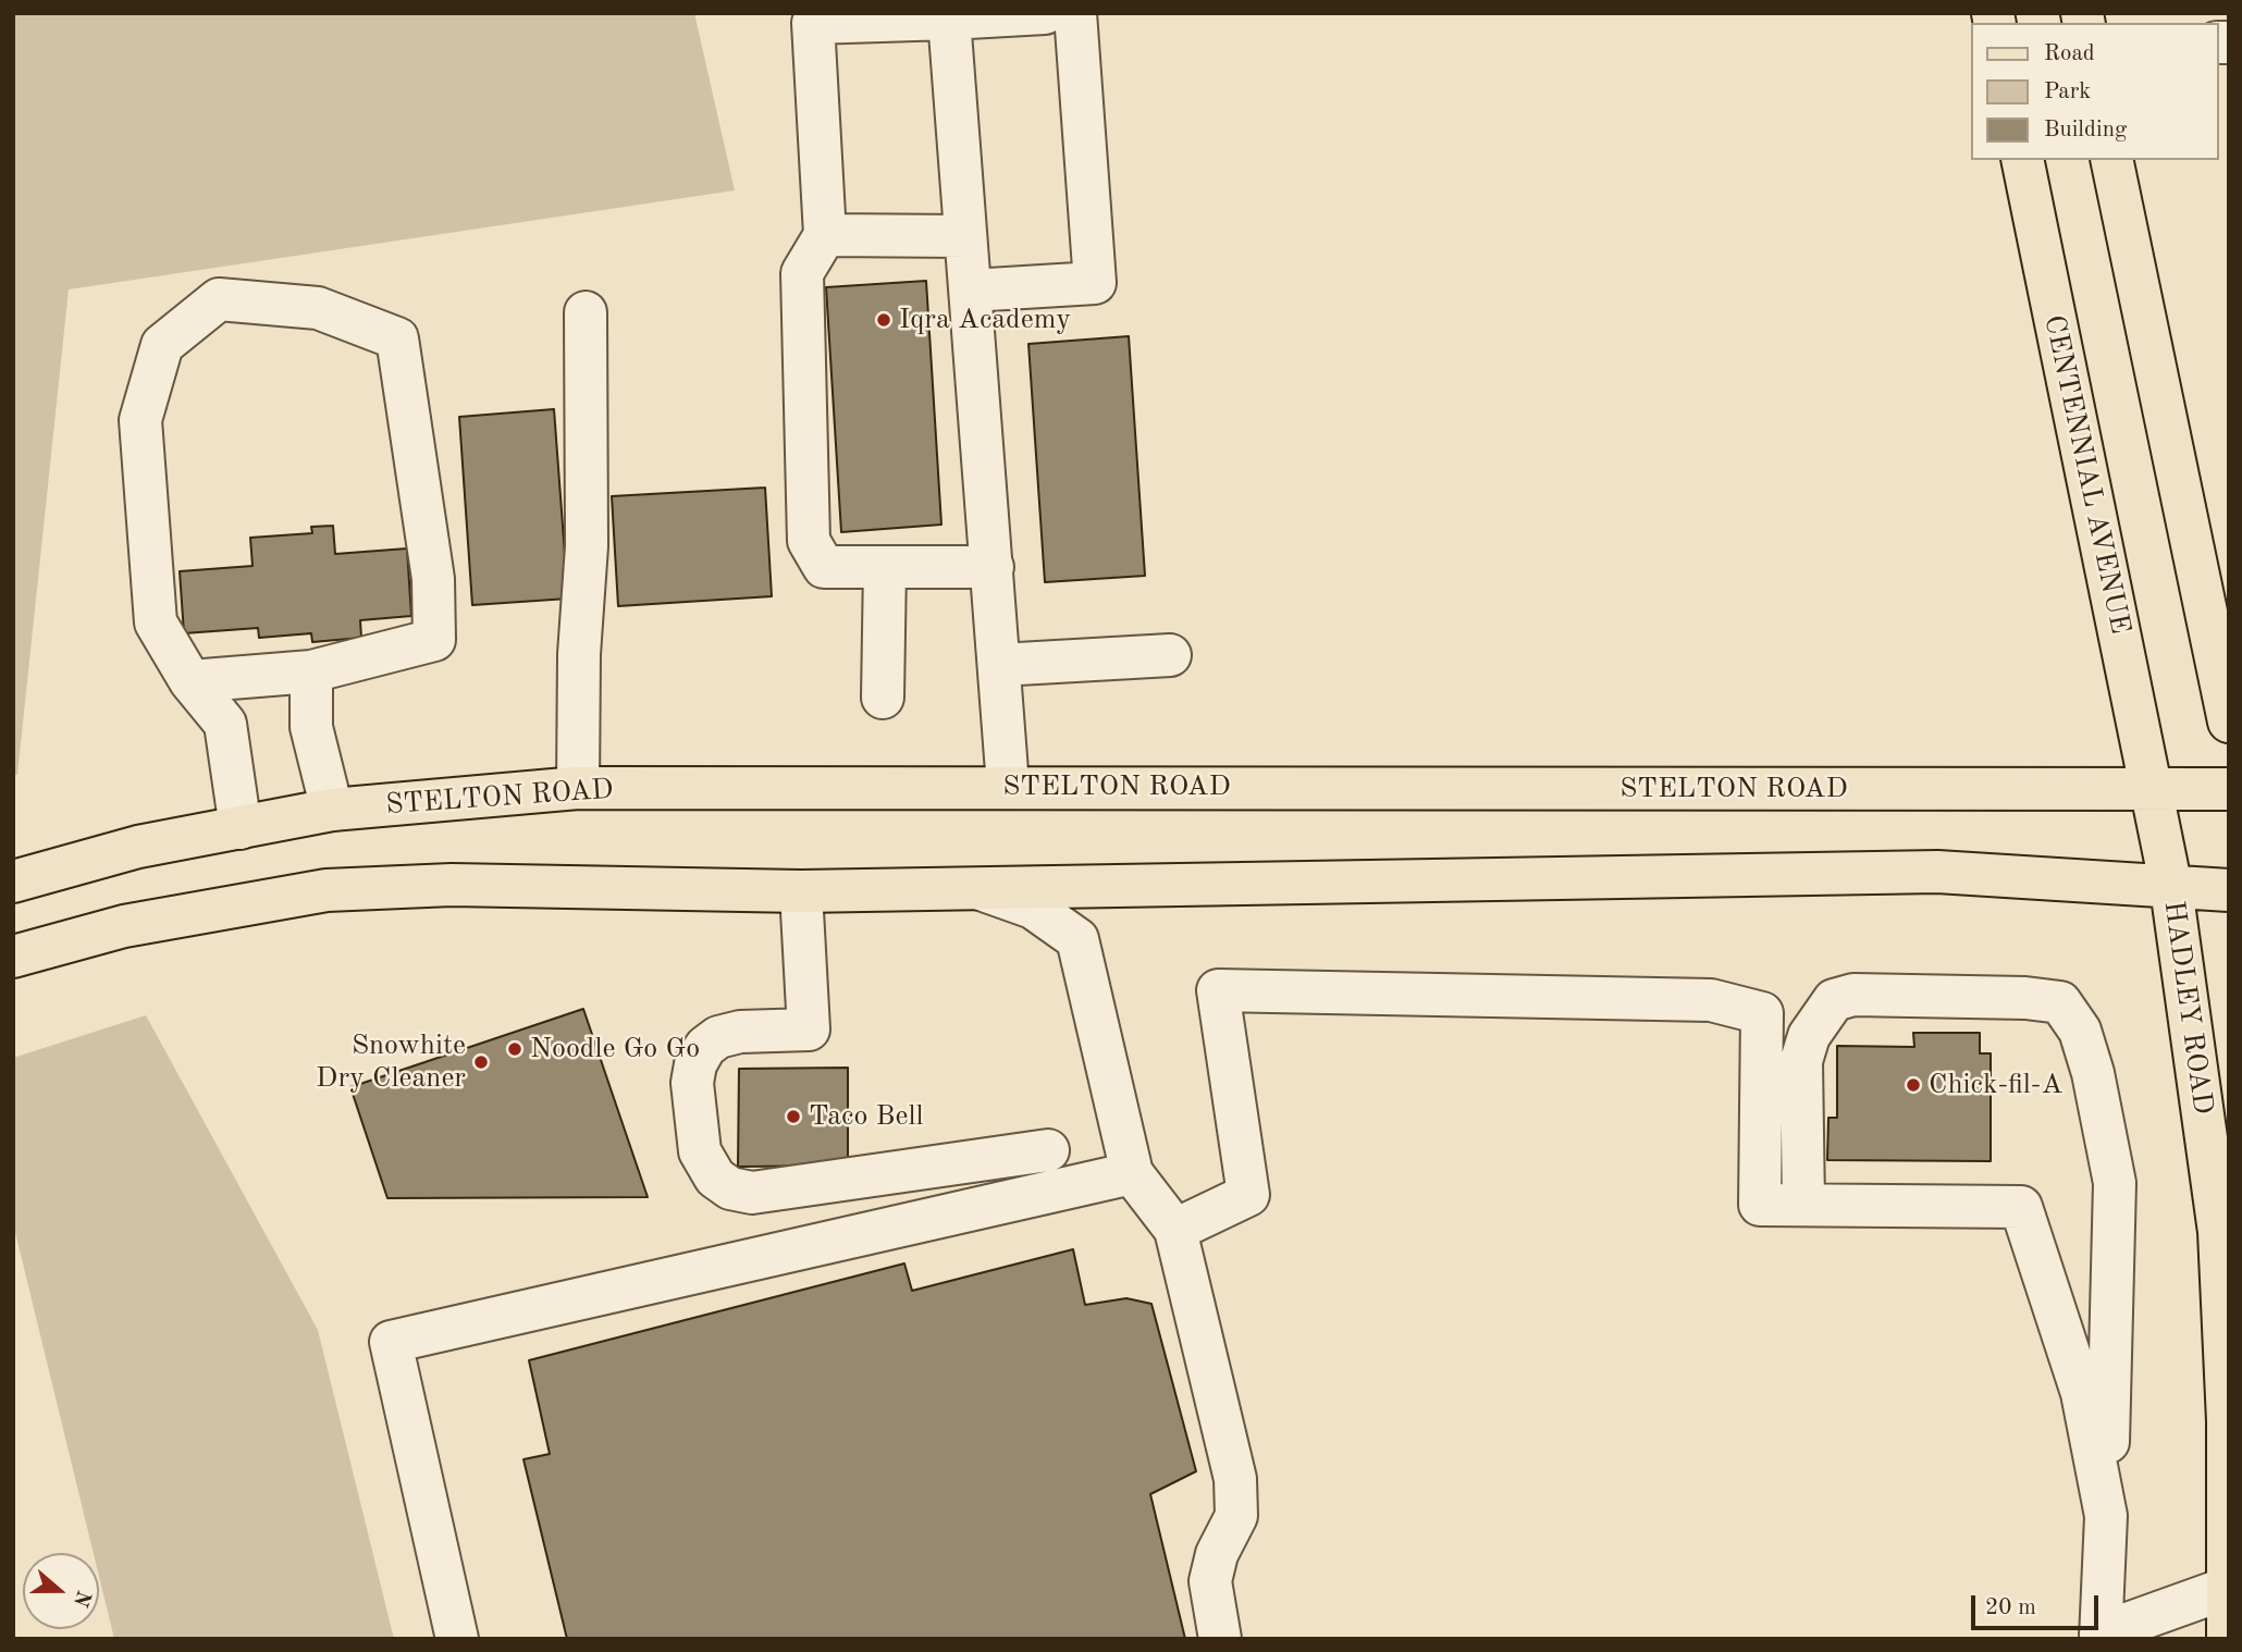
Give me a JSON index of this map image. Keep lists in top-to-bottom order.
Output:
{
  "streets": {
    "main road": ["CENTENNIAL AVENUE", "STELTON ROAD", "HADLEY ROAD"]
  },
  "crossings": [
    ["CENTENNIAL AVENUE", "STELTON ROAD"],
    ["CENTENNIAL AVENUE", "HADLEY ROAD"],
    ["STELTON ROAD", "HADLEY ROAD"]
  ],
  "places": [
    "Iqra Academy",
    "Noodle Go Go",
    "Snowhite Dry Cleaner",
    "Chick-fil-A",
    "Taco Bell"
  ],
  "legend": ["Road", "Park", "Building"],
  "scale_bar": "20 m",
  "north": "right"
}
